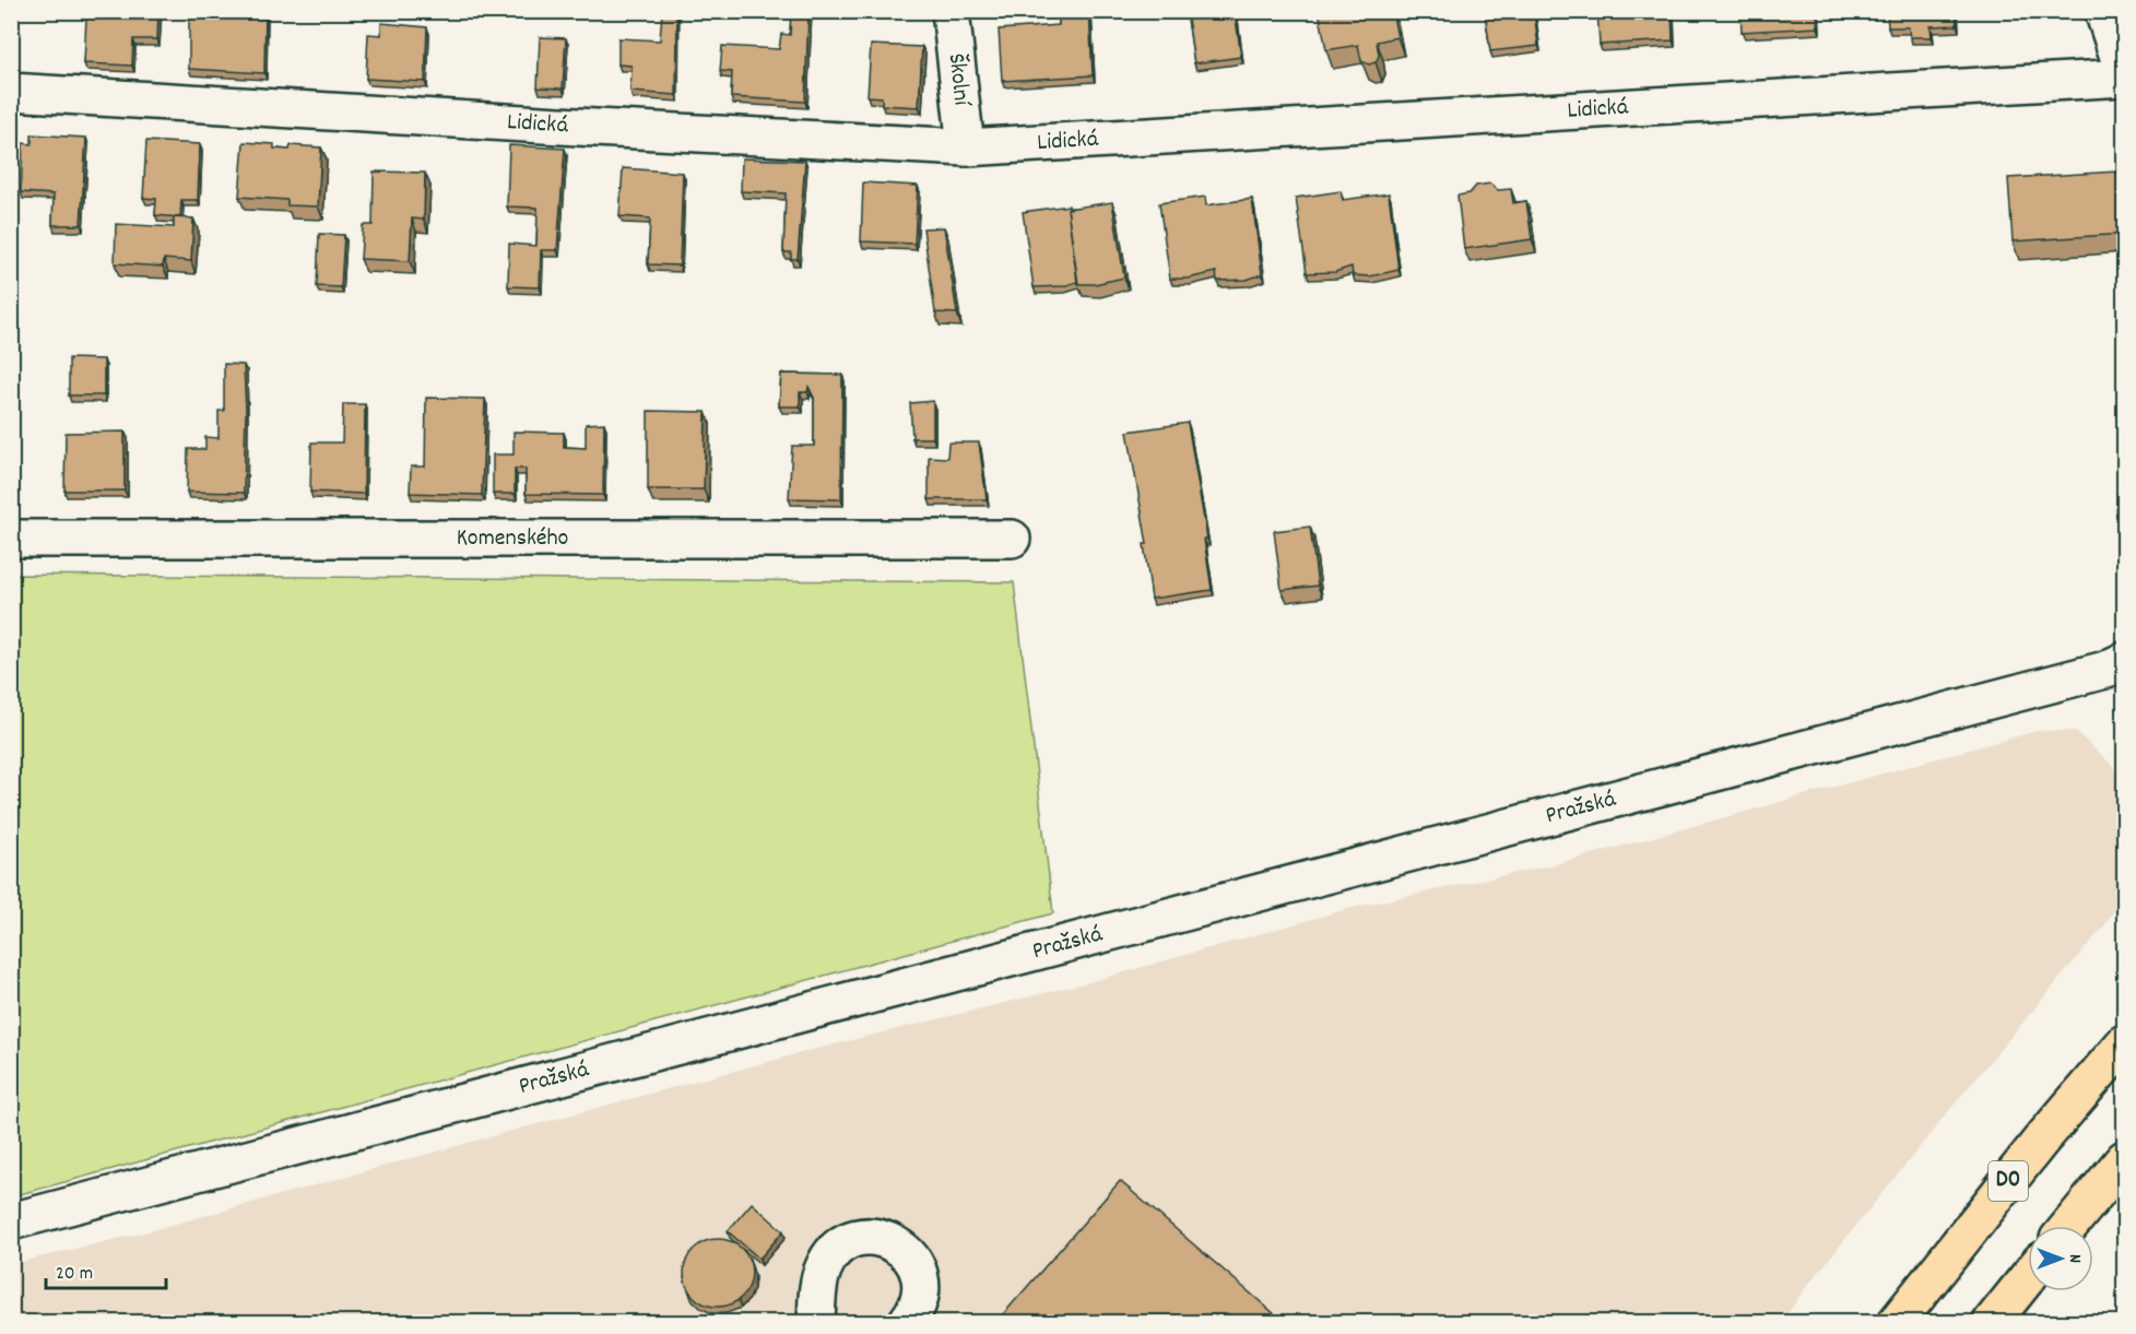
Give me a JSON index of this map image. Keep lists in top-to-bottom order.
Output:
{
  "streets": {
    "highway": ["D0"],
    "street": [
      "Školní",
      "Lidická",
      "Komenského",
      "Pražská"
    ]
  },
  "crossings": [
    ["Školní", "Lidická"]
  ],
  "scale_bar": "20 m",
  "north": "right"
}
